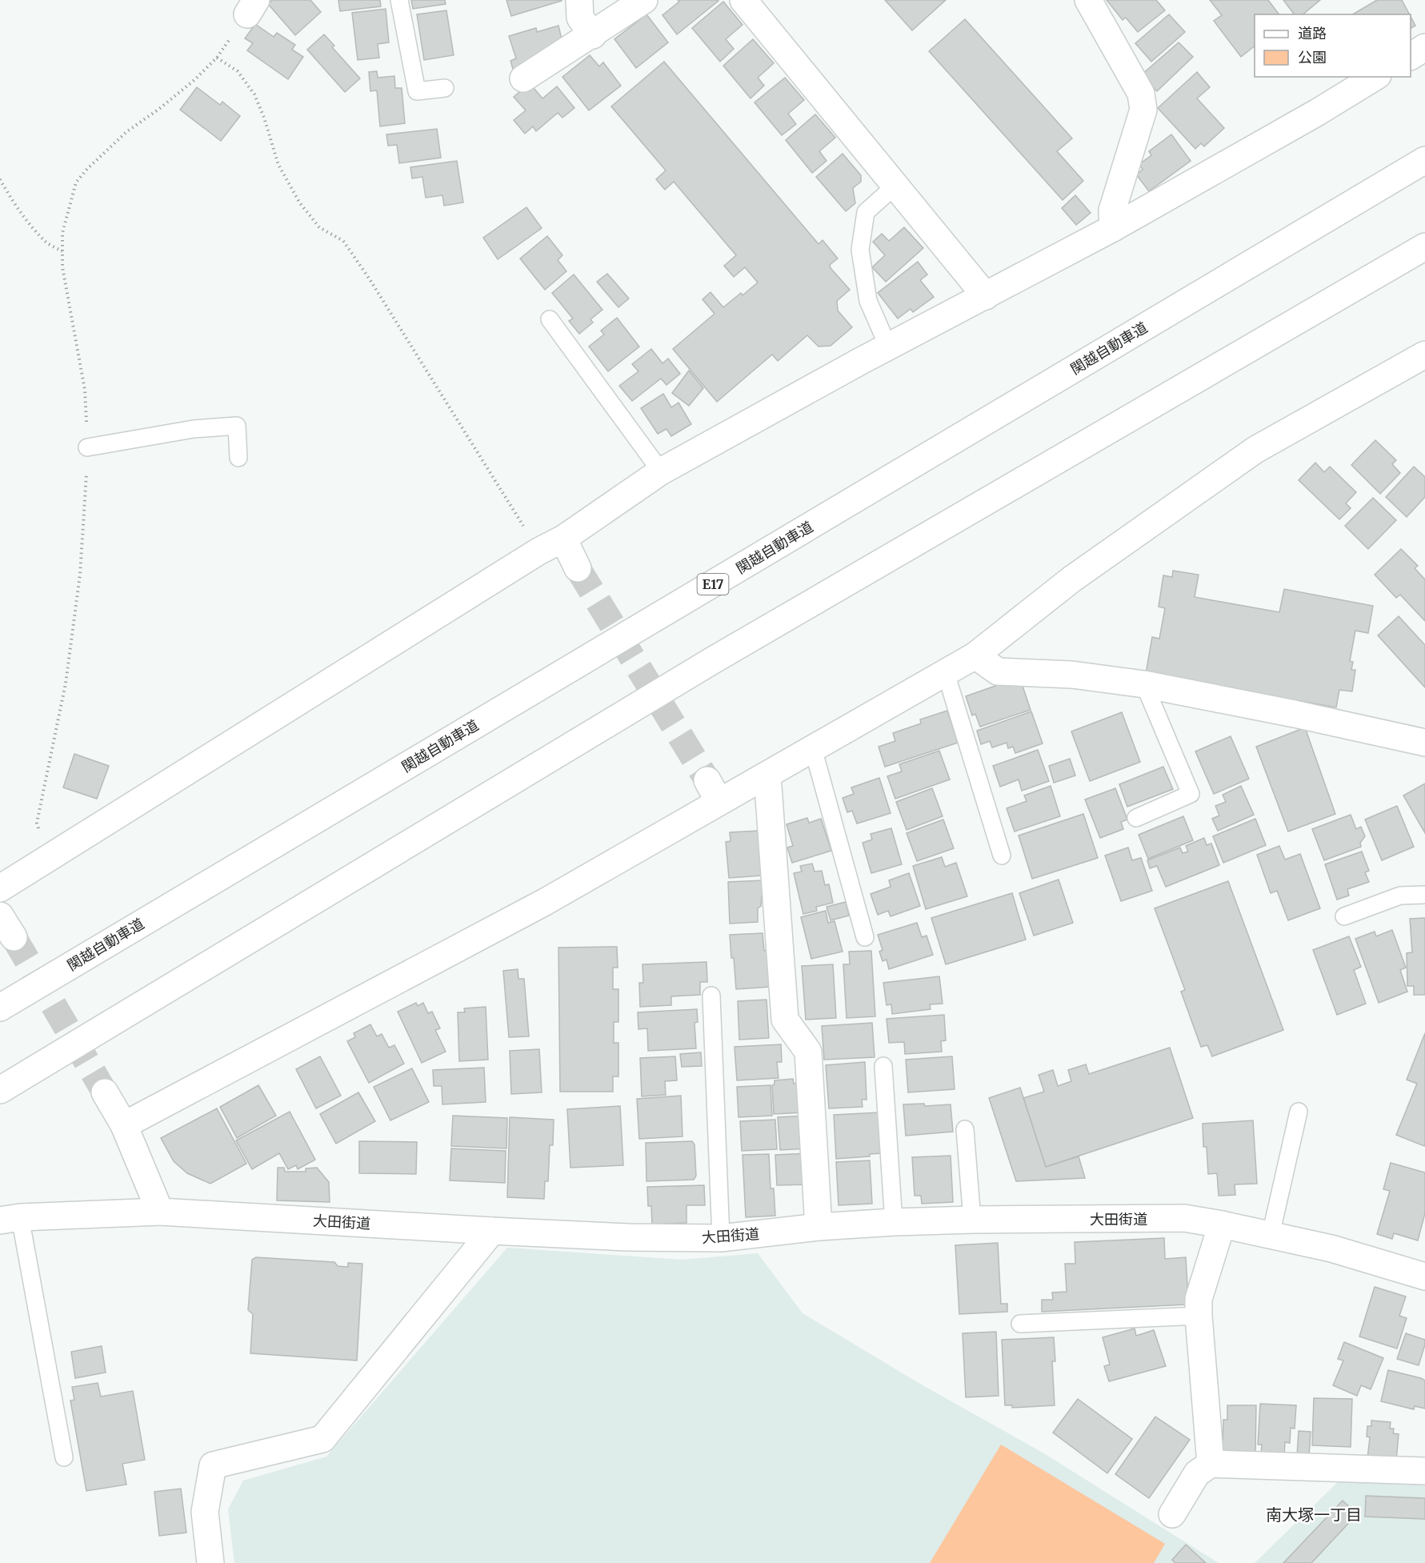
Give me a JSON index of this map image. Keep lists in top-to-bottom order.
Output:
{
  "streets": {
    "main road": ["関越自動車道", "E17", "大田街道"]
  },
  "districts": ["南大塚一丁目"],
  "legend": ["道路", "公園"]
}
